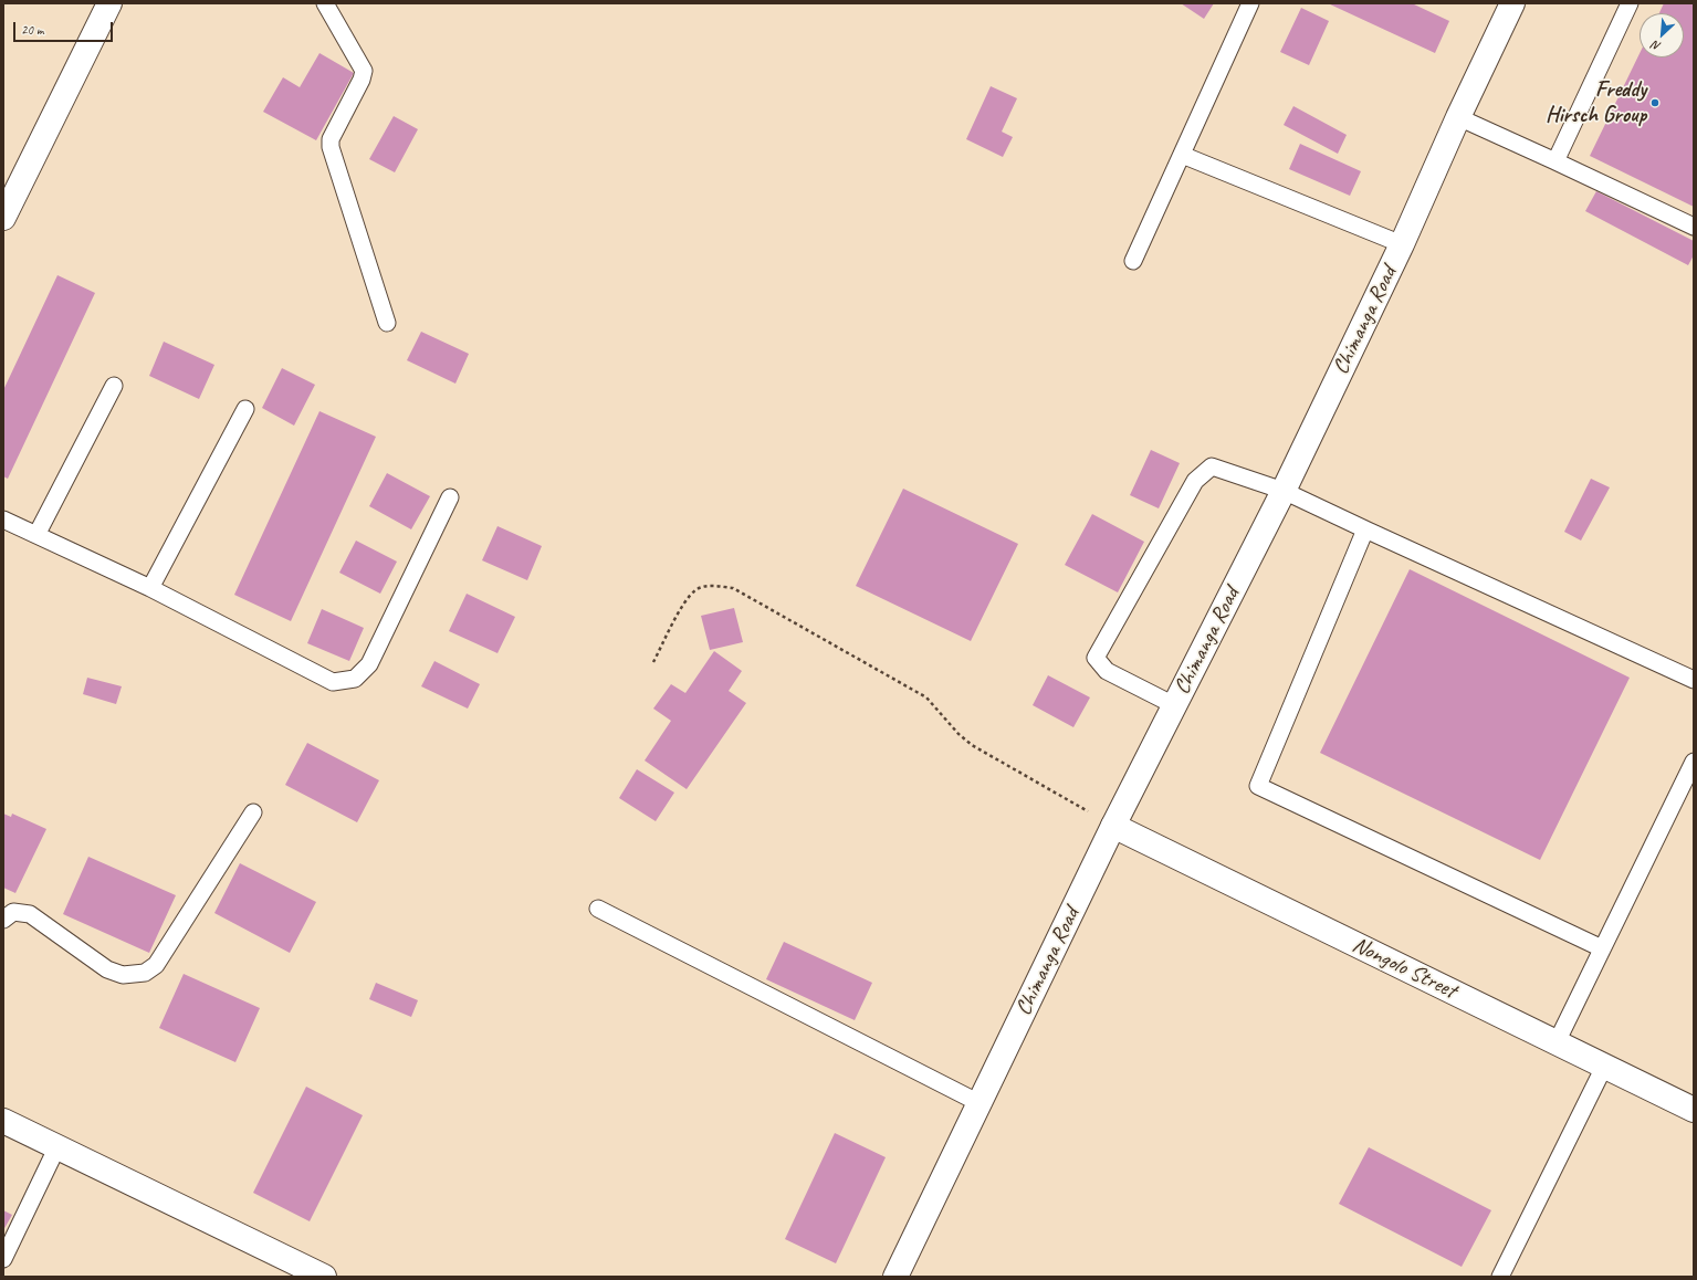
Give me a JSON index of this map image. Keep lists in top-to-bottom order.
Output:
{
  "streets": {
    "street": ["Chimanga Road", "Nongolo Street"]
  },
  "crossings": [
    ["Chimanga Road", "Nongolo Street"]
  ],
  "places": ["Freddy Hirsch Group"],
  "scale_bar": "20 m",
  "north": "bottom left"
}
